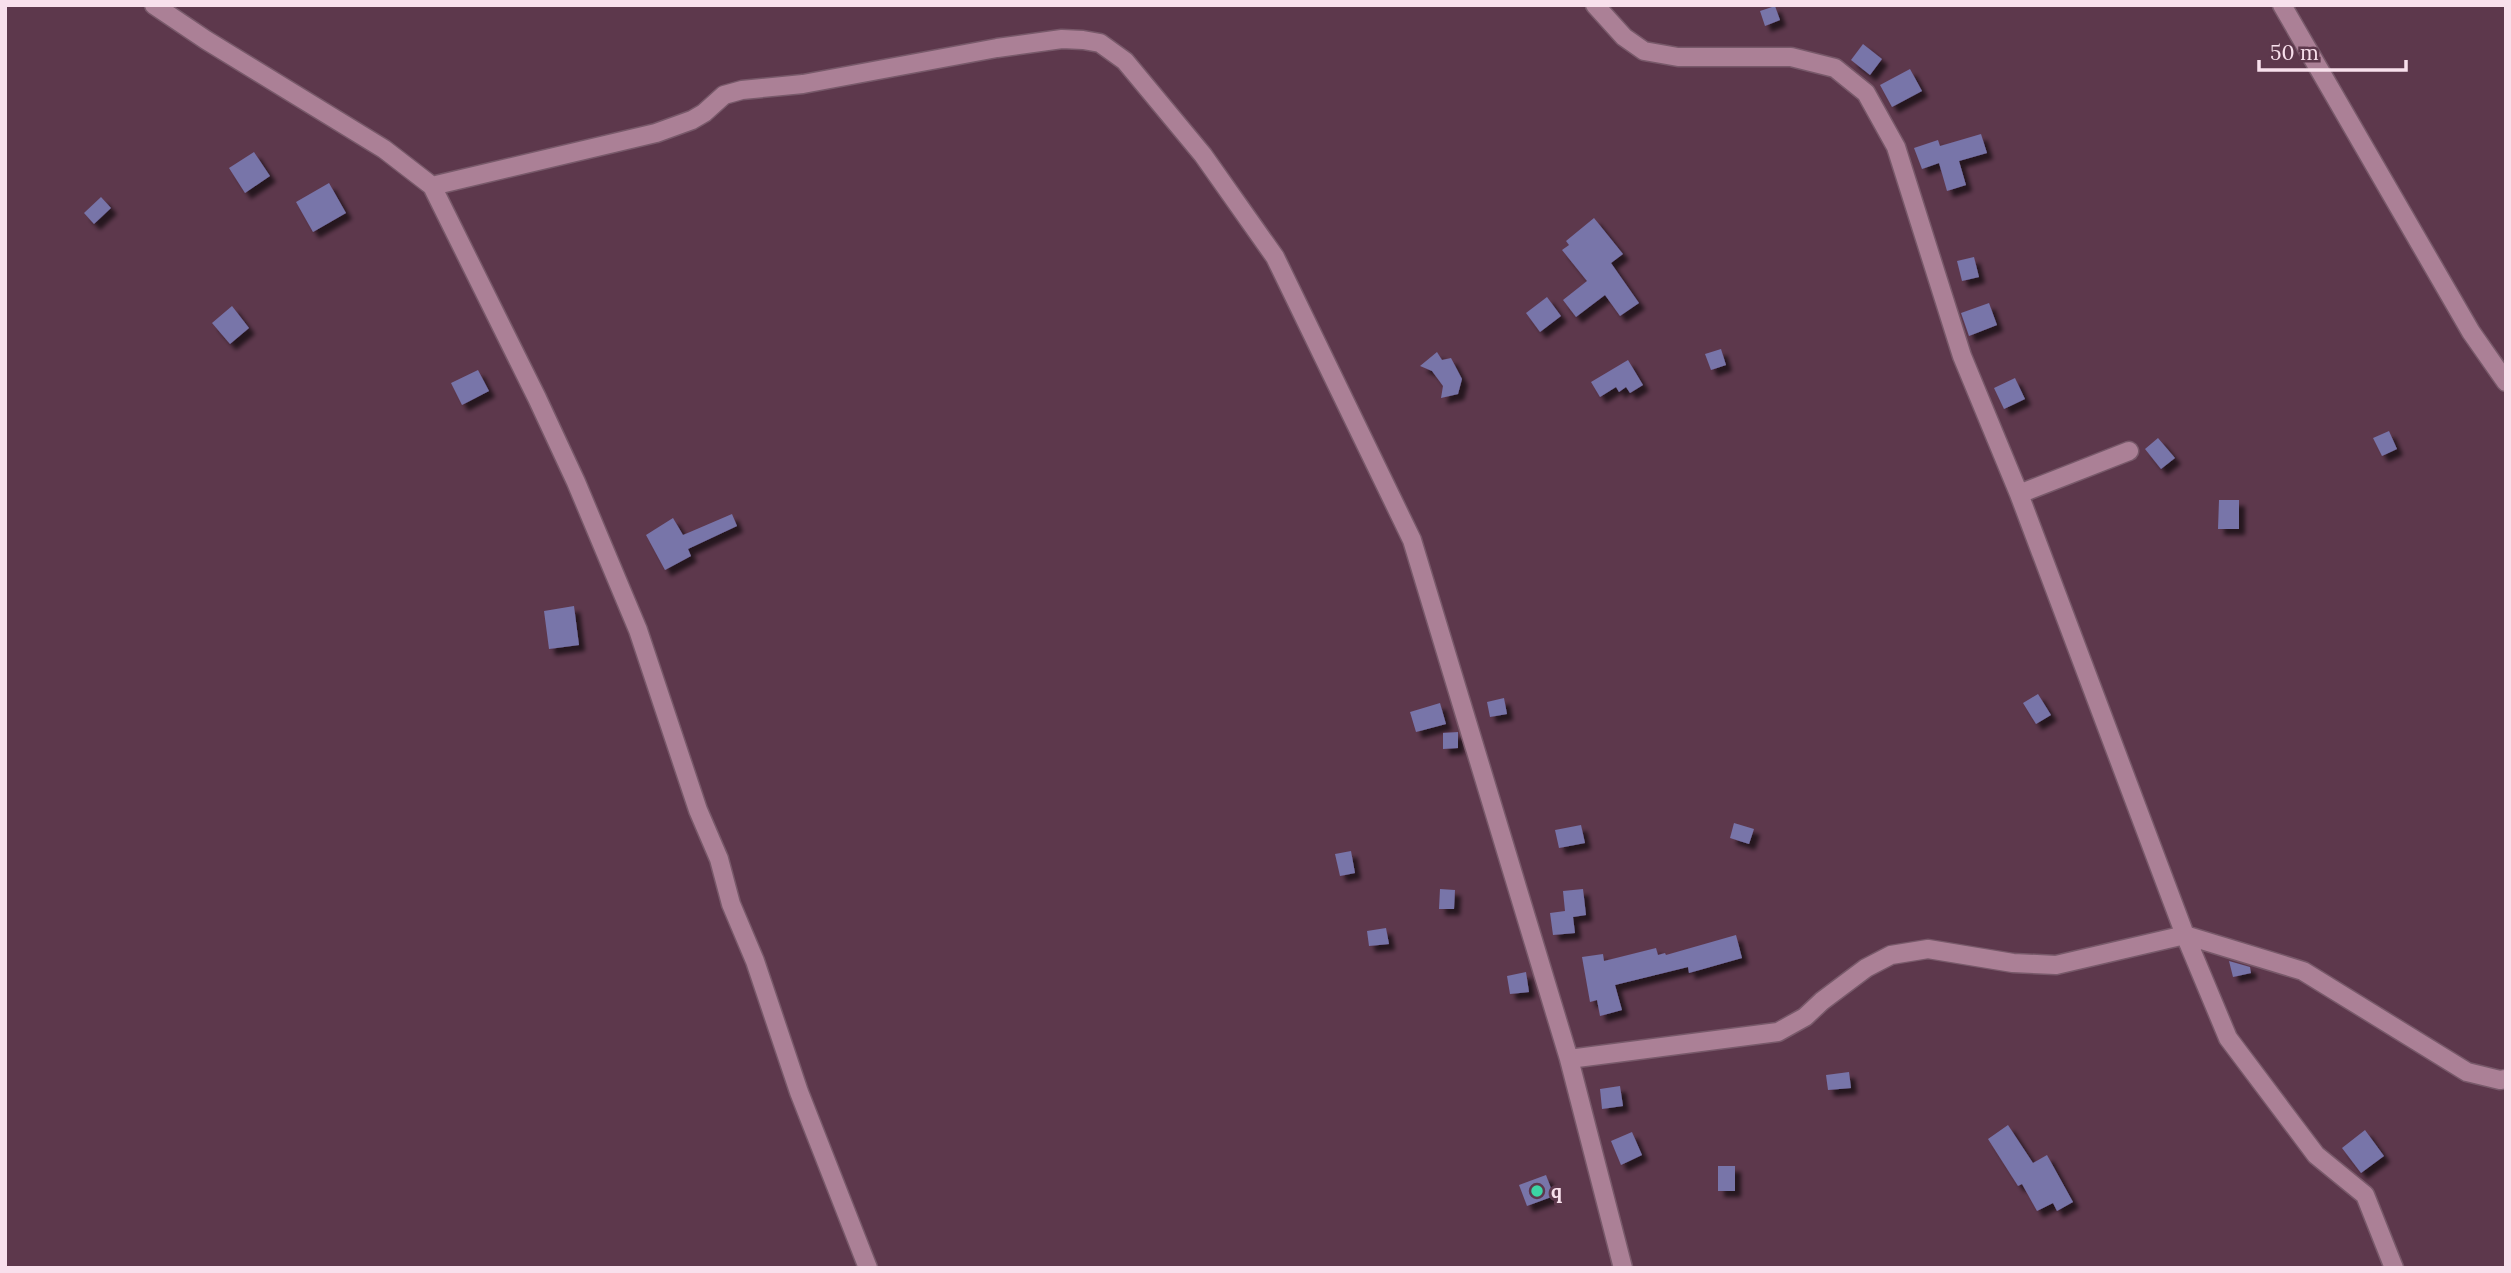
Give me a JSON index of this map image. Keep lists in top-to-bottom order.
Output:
{
  "places": ["q"],
  "scale_bar": "50 m"
}
